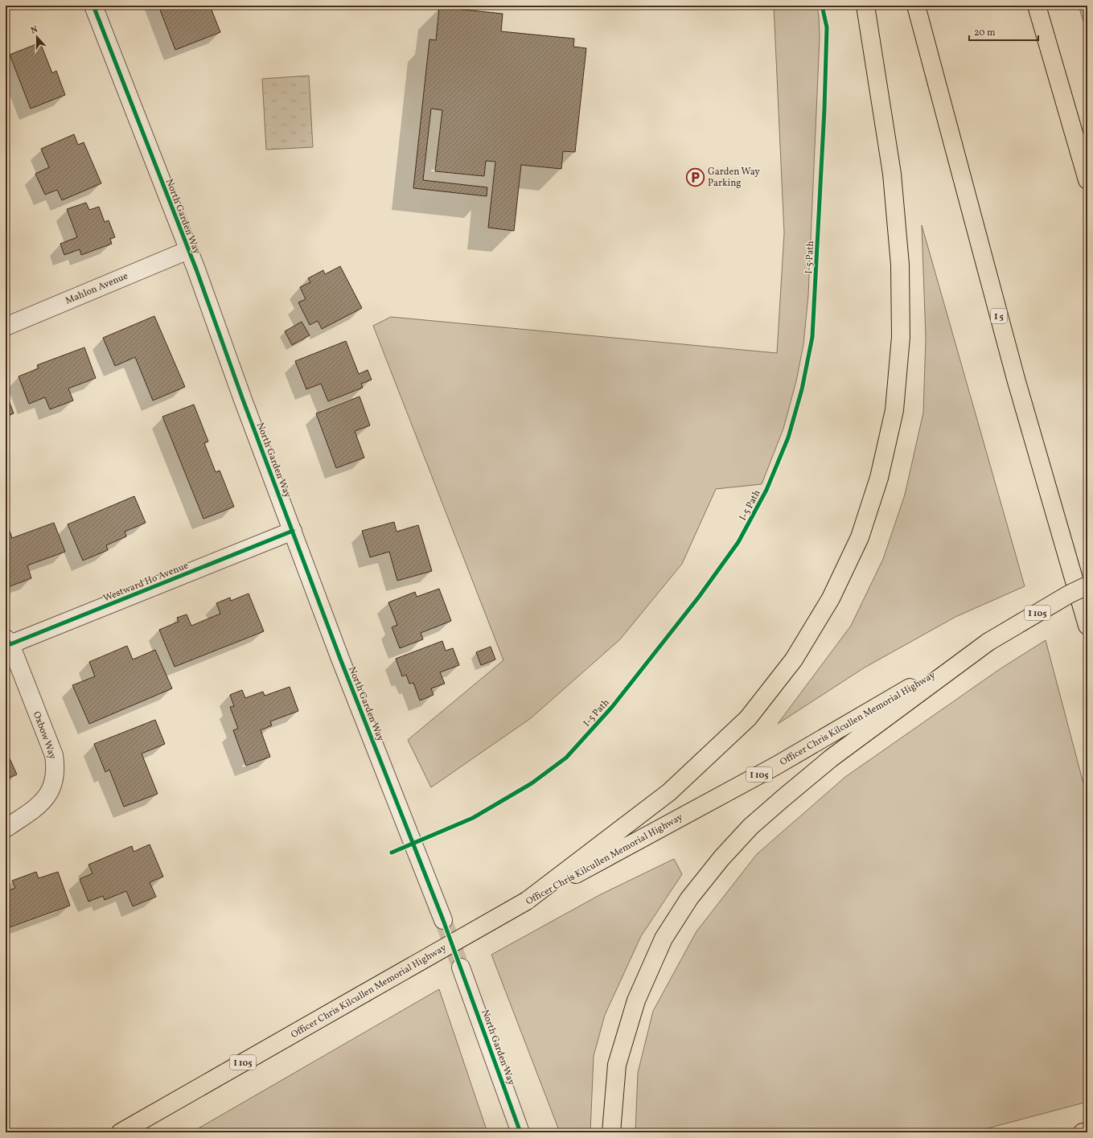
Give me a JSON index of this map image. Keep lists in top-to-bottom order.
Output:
{
  "streets": {
    "highway": ["I 5", "I 105", "Officer Chris Kilcullen Memorial Highway"],
    "street": [
      "North Garden Way",
      "Mahlon Avenue",
      "Westward Ho Avenue",
      "Oxbow Way"
    ],
    "cycle path": ["I-5 Path"]
  },
  "crossings": [
    ["North Garden Way", "Mahlon Avenue"],
    ["North Garden Way", "Westward Ho Avenue"],
    ["Westward Ho Avenue", "Oxbow Way"]
  ],
  "places": {
    "parking": ["Garden Way Parking"]
  },
  "scale_bar": "20 m",
  "north": "top"
}
